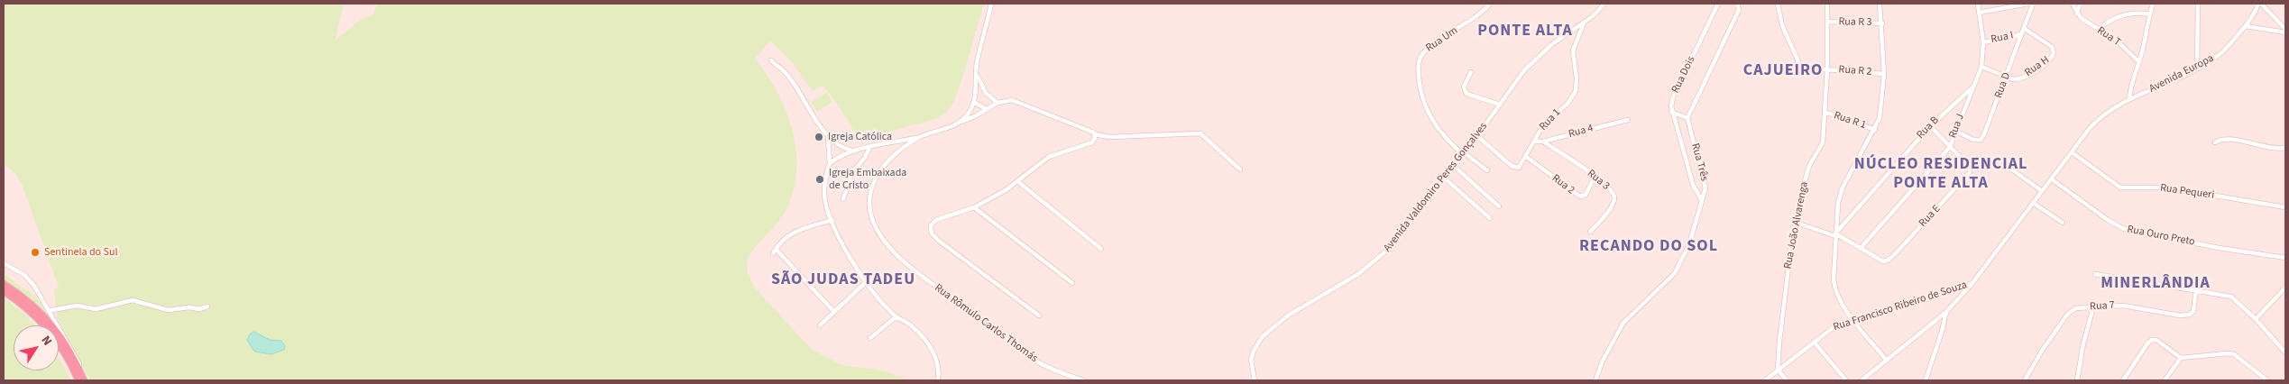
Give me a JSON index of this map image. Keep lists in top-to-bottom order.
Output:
{
  "streets": {
    "street": [
      "Rua R 3",
      "Rua T",
      "Rua I",
      "Rua Um",
      "Rua H",
      "Rua R 2",
      "Avenida Europa",
      "Rua Dois",
      "Rua D",
      "Rua 1",
      "Rua R 1",
      "Rua J",
      "Rua B",
      "Rua 4",
      "Rua Três",
      "Rua 3",
      "Rua 2",
      "Avenida Valdomiro Peres Gonçalves",
      "Rua Pequeri",
      "Rua E",
      "Rua João Alvarenga",
      "Rua Ouro Preto",
      "Rua Francisco Ribeiro de Souza",
      "Rua 7",
      "Rua Rômulo Carlos Thomás"
    ]
  },
  "crossings": [
    ["Rua R 3", "Rua João Alvarenga"],
    ["Rua I", "Rua D"],
    ["Rua I", "Rua J"],
    ["Rua Um", "Avenida Valdomiro Peres Gonçalves"],
    ["Rua H", "Rua D"],
    ["Rua H", "Rua J"],
    ["Rua R 2", "Rua João Alvarenga"],
    ["Avenida Europa", "Rua Pequeri"],
    ["Rua D", "Rua J"],
    ["Rua 1", "Rua 4"],
    ["Rua 1", "Rua 2"],
    ["Rua 1", "Avenida Valdomiro Peres Gonçalves"],
    ["Rua R 1", "Rua João Alvarenga"],
    ["Rua J", "Rua B"],
    ["Rua J", "Rua E"],
    ["Rua B", "Rua E"],
    ["Rua 4", "Rua 3"],
    ["Rua 3", "Rua 2"],
    ["Rua E", "Rua João Alvarenga"],
    ["Rua João Alvarenga", "Rua Francisco Ribeiro de Souza"]
  ],
  "districts": [
    "PONTE ALTA",
    "CAJUEIRO",
    "NÚCLEO RESIDENCIAL PONTE ALTA",
    "RECANDO DO SOL",
    "SÃO JUDAS TADEU",
    "MINERLÂNDIA"
  ],
  "places": ["Igreja Católica", "Igreja Embaixada de Cristo", "Sentinela do Sul"],
  "north": "top right"
}
